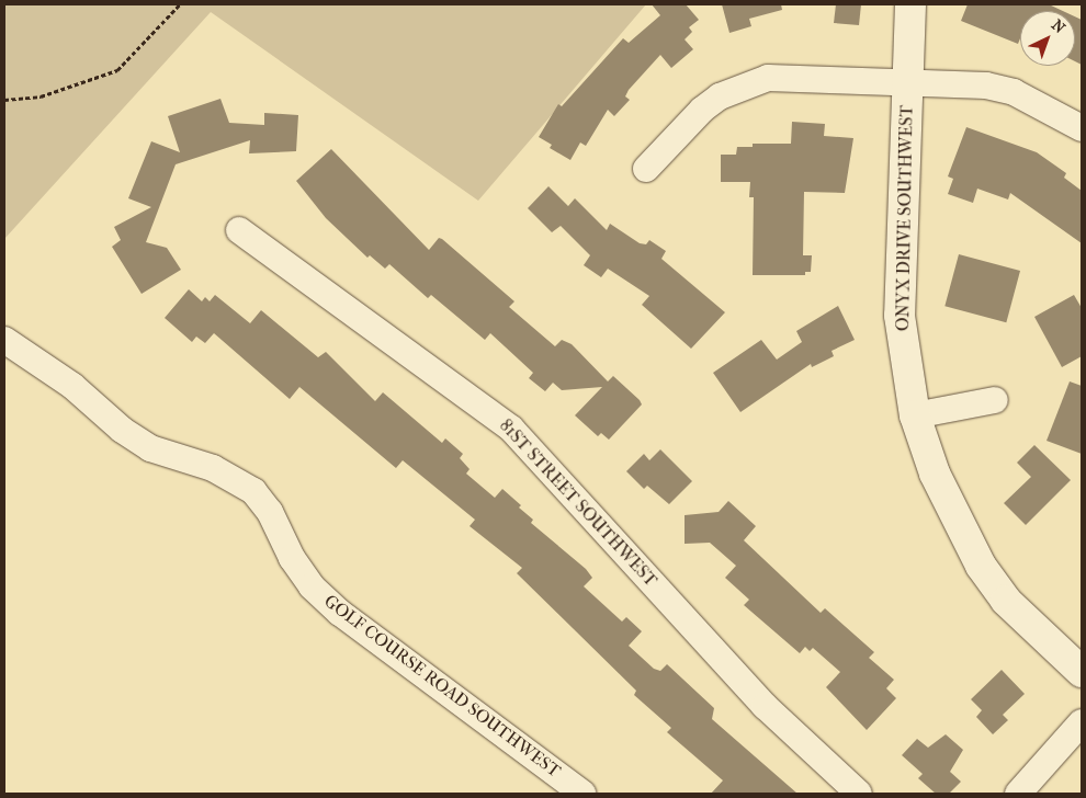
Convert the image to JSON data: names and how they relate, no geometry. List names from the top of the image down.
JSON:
{
  "streets": {
    "street": ["ONYX DRIVE SOUTHWEST", "81ST STREET SOUTHWEST", "GOLF COURSE ROAD SOUTHWEST"]
  },
  "north": "top right"
}
